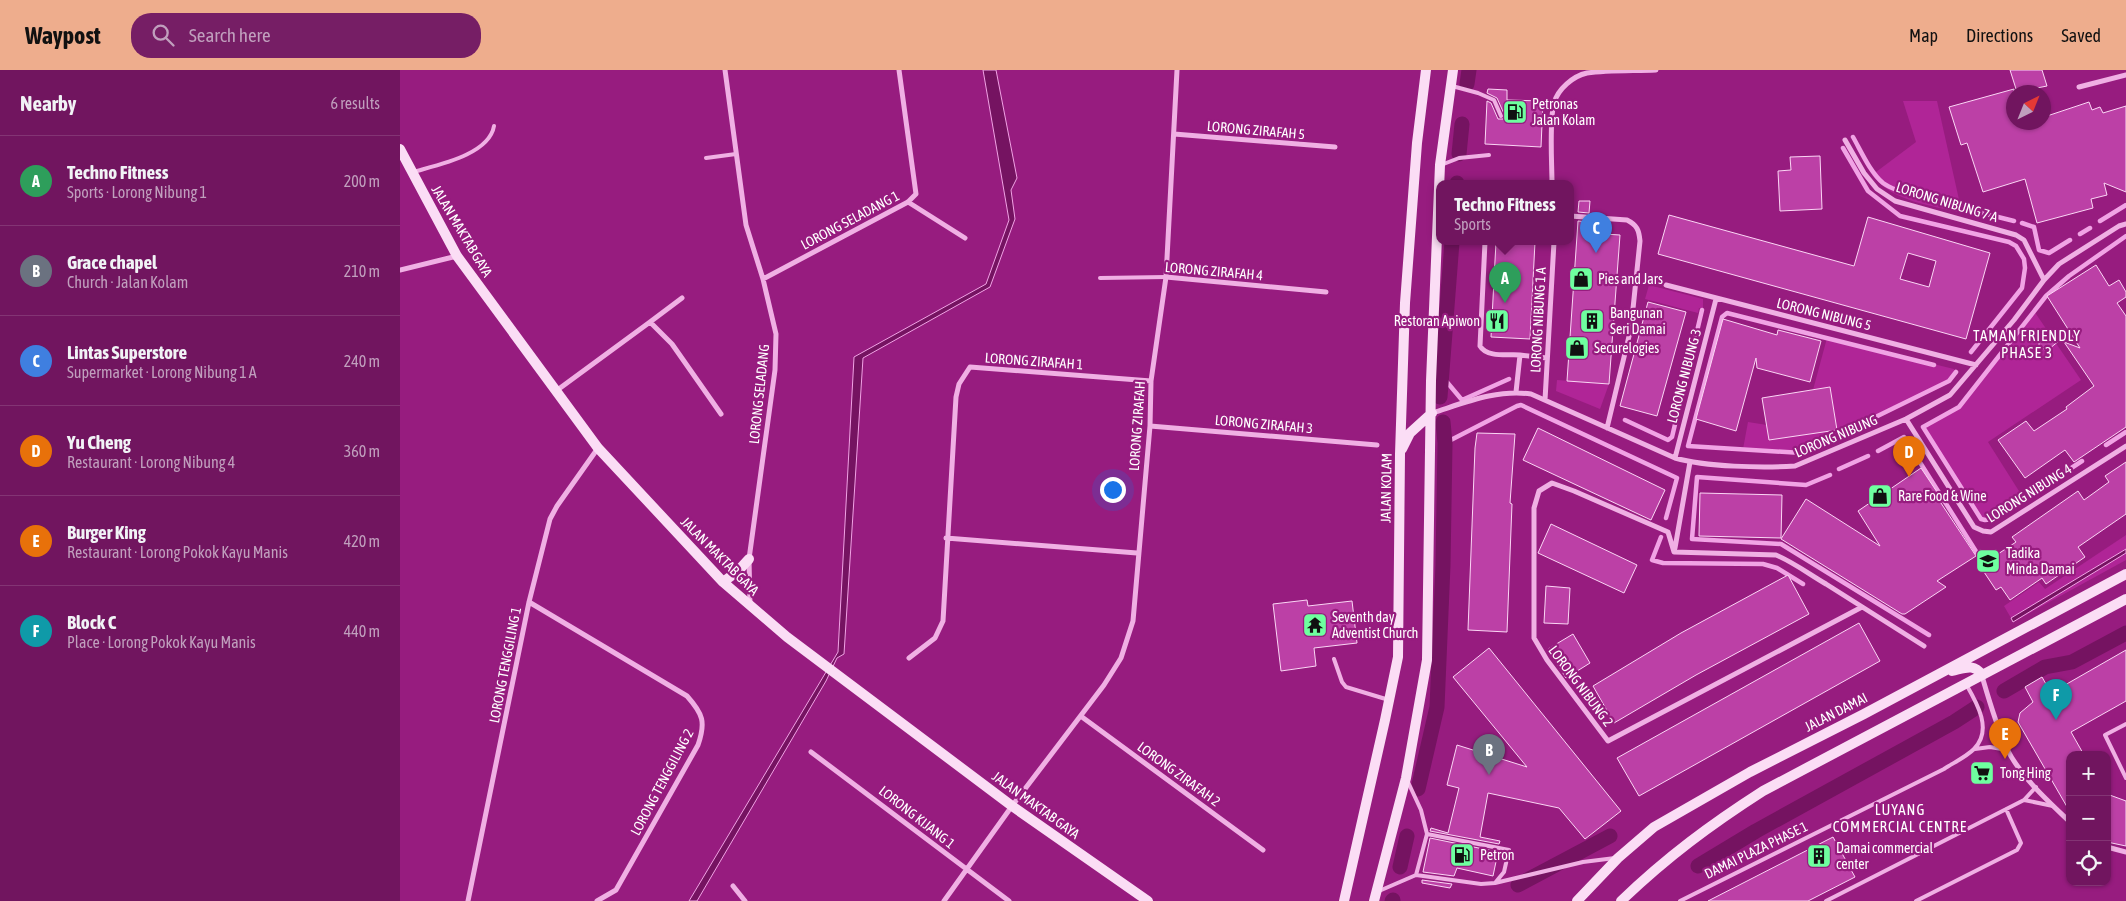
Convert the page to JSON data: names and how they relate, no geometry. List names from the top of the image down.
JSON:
{
  "streets": {
    "main road": ["JALAN MAKTAB GAYA", "JALAN KOLAM", "JALAN DAMAI"],
    "street": [
      "LORONG ZIRAFAH 5",
      "LORONG NIBUNG 7 A",
      "LORONG SELADANG 1",
      "LORONG ZIRAFAH 4",
      "LORONG NIBUNG 5",
      "LORONG NIBUNG 1 A",
      "LORONG ZIRAFAH 1",
      "LORONG NIBUNG 3",
      "LORONG SELADANG",
      "LORONG ZIRAFAH 3",
      "LORONG ZIRAFAH",
      "LORONG NIBUNG",
      "LORONG NIBUNG 4",
      "LORONG TENGGILING 1",
      "LORONG NIBUNG 2",
      "LORONG ZIRAFAH 2",
      "LORONG TENGGILING 2",
      "LORONG KIJANG 1"
    ],
    "lane": ["DAMAI PLAZA PHASE 1"]
  },
  "crossings": [
    ["LORONG ZIRAFAH 5", "LORONG ZIRAFAH"],
    ["LORONG NIBUNG 7 A", "LORONG NIBUNG"],
    ["LORONG SELADANG 1", "LORONG SELADANG"],
    ["JALAN MAKTAB GAYA", "LORONG SELADANG"],
    ["JALAN MAKTAB GAYA", "LORONG ZIRAFAH"],
    ["JALAN MAKTAB GAYA", "LORONG TENGGILING 1"],
    ["LORONG ZIRAFAH 4", "LORONG ZIRAFAH"],
    ["LORONG NIBUNG 5", "LORONG NIBUNG 3"],
    ["LORONG NIBUNG 5", "LORONG NIBUNG"],
    ["LORONG NIBUNG 1 A", "LORONG NIBUNG"],
    ["LORONG ZIRAFAH 1", "LORONG ZIRAFAH"],
    ["LORONG NIBUNG 3", "LORONG NIBUNG"],
    ["LORONG ZIRAFAH 3", "LORONG ZIRAFAH"],
    ["LORONG ZIRAFAH", "LORONG ZIRAFAH 2"],
    ["LORONG ZIRAFAH", "LORONG KIJANG 1"],
    ["LORONG NIBUNG", "LORONG NIBUNG 4"],
    ["LORONG TENGGILING 1", "LORONG TENGGILING 2"]
  ],
  "districts": ["TAMAN FRIENDLY PHASE 3", "LUYANG COMMERCIAL CENTRE"],
  "places": {
    "fuel station": ["Petronas Jalan Kolam", "Petron"],
    "shop": ["Pies and Jars", "Securelogies", "Rare Food & Wine"],
    "restaurant": ["Restoran Apiwon"],
    "building": ["Bangunan Seri Damai", "Damai commercial center"],
    "school or university": ["Tadika Minda Damai"],
    "temple": ["Seventh day Adventist Church"],
    "supermarket": ["Tong Hing"]
  },
  "north": "top right",
  "page": {
    "header": "Waypost",
    "search": "Search here",
    "nav": ["Map", "Directions", "Saved"],
    "heading": ["Nearby", "6 results"],
    "list": [
      {
        "mark": "A",
        "name": "Techno Fitness",
        "note": "Sports · Lorong Nibung 1",
        "value": "200 m"
      },
      {
        "mark": "B",
        "name": "Grace chapel",
        "note": "Church · Jalan Kolam",
        "value": "210 m"
      },
      {
        "mark": "C",
        "name": "Lintas Superstore",
        "note": "Supermarket · Lorong Nibung 1 A",
        "value": "240 m"
      },
      {
        "mark": "D",
        "name": "Yu Cheng",
        "note": "Restaurant · Lorong Nibung 4",
        "value": "360 m"
      },
      {
        "mark": "E",
        "name": "Burger King",
        "note": "Restaurant · Lorong Pokok Kayu Manis",
        "value": "420 m"
      },
      {
        "mark": "F",
        "name": "Block C",
        "note": "Place · Lorong Pokok Kayu Manis",
        "value": "440 m"
      }
    ],
    "popup": ["Techno Fitness", "Sports"],
    "pins": [
      "C",
      "A",
      "D",
      "F",
      "E",
      "B"
    ],
    "map_buttons": ["+", "−"]
  }
}
